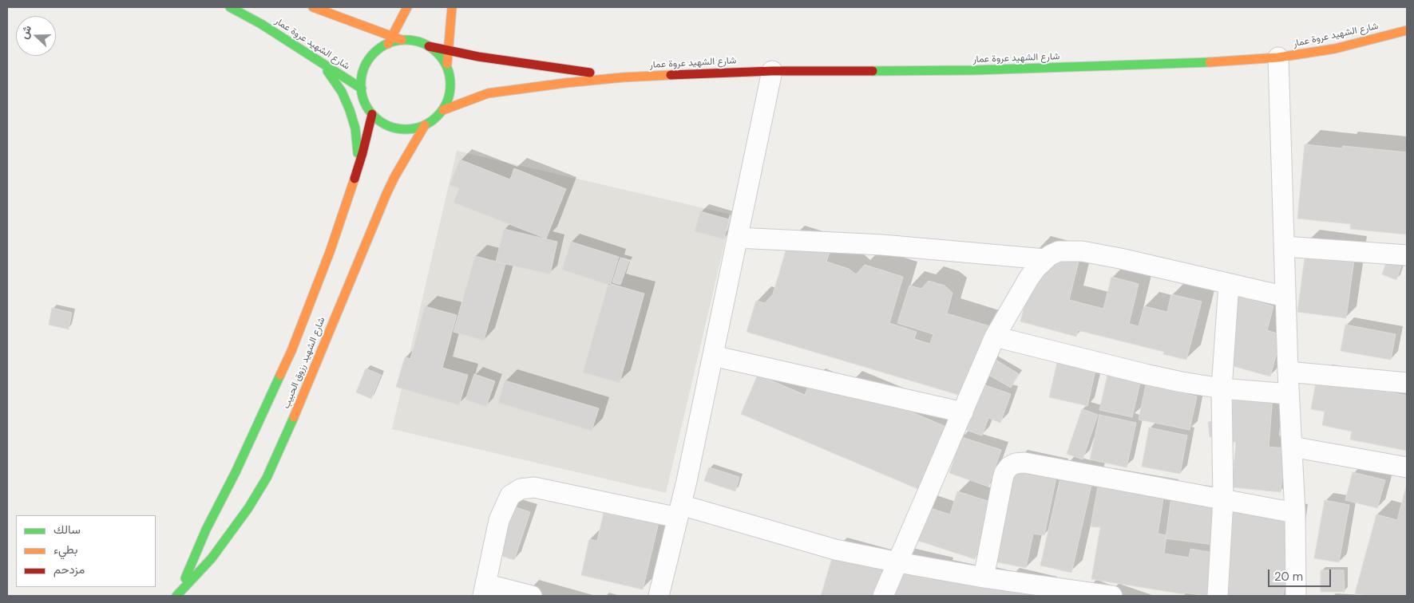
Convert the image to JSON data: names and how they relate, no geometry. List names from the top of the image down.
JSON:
{
  "streets": {
    "street": ["شارع الشهيد عروة عمار", "شارع الشهيد رزوق الحبيب"]
  },
  "crossings": [
    ["شارع الشهيد عروة عمار", "شارع الشهيد رزوق الحبيب"]
  ],
  "legend": ["سالك", "بطيء", "مزدحم"],
  "scale_bar": "20 m",
  "north": "left"
}
